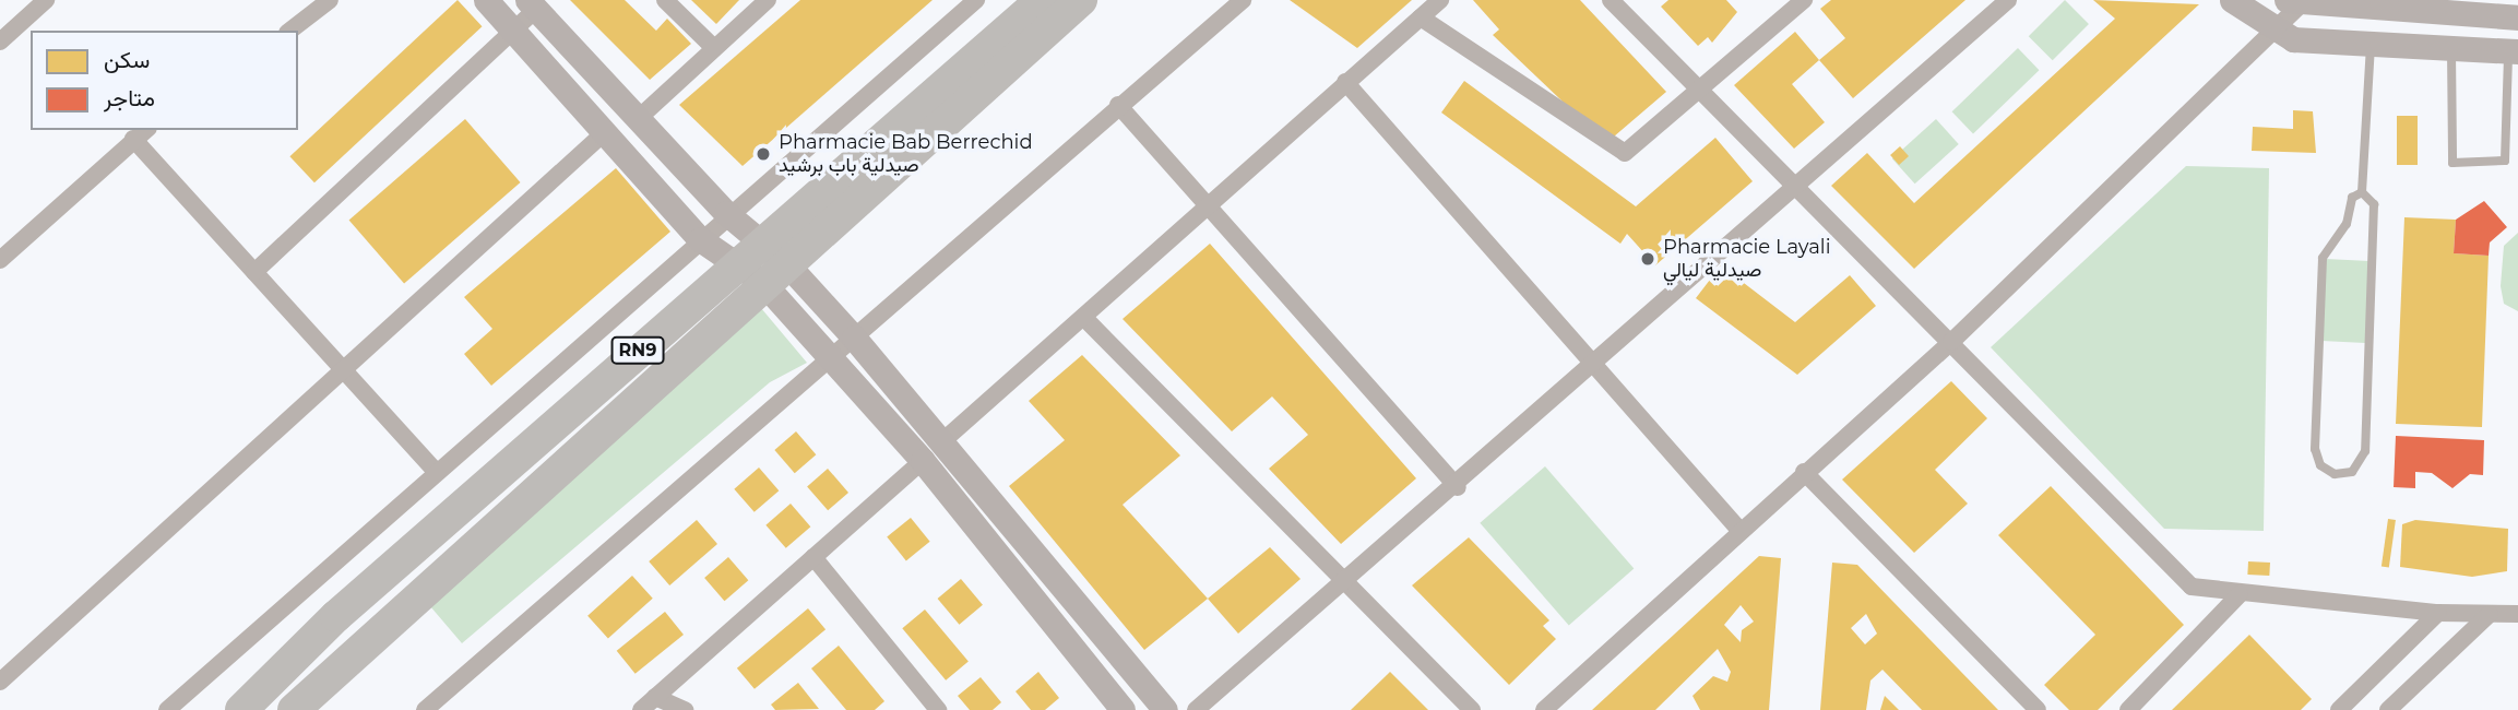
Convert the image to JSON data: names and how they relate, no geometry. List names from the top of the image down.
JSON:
{
  "streets": {
    "highway": ["RN9"]
  },
  "places": ["Pharmacie Bab Berrechid صيدلية باب برشيد", "Pharmacie Layali صيدلية ليالي"],
  "legend": ["سكن", "متاجر"]
}
